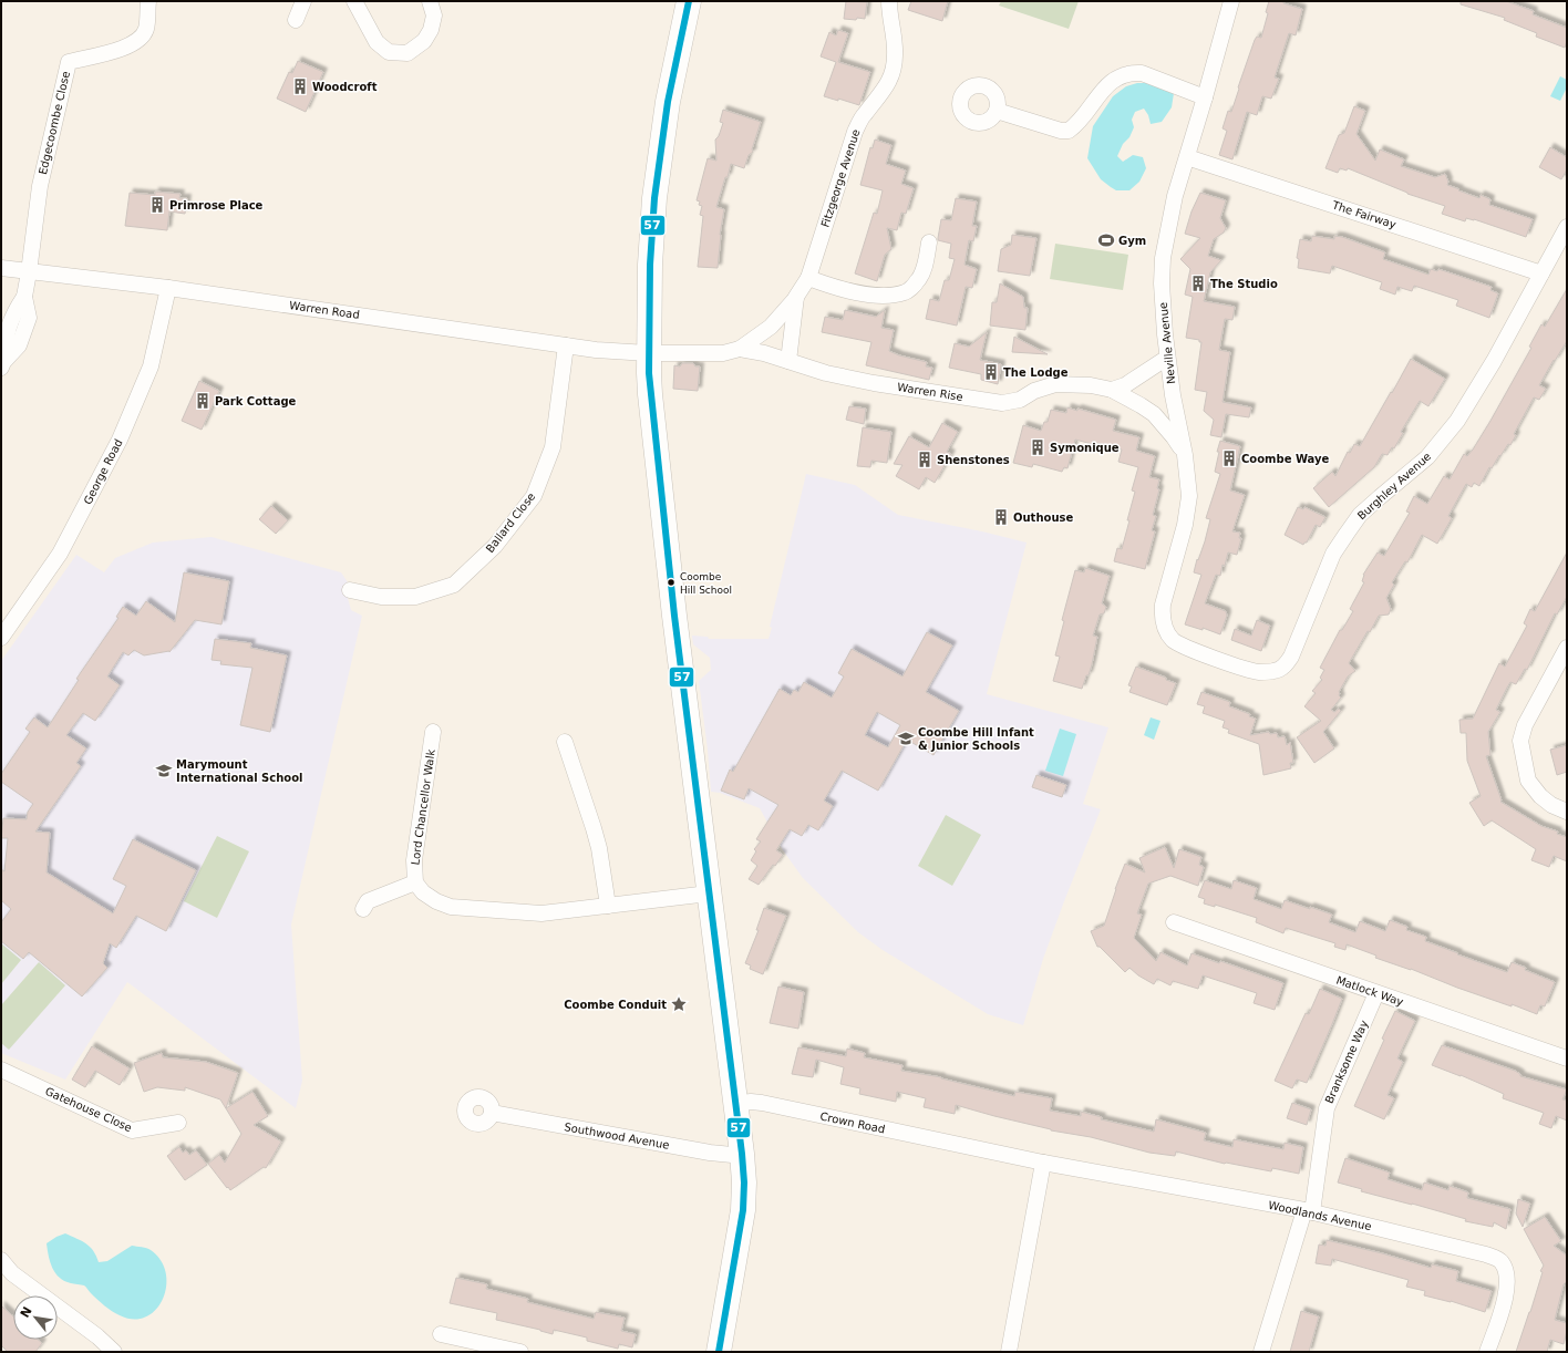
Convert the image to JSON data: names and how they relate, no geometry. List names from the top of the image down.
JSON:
{
  "streets": {
    "street": [
      "Edgecoombe Close",
      "Fitzgeorge Avenue",
      "The Fairway",
      "Warren Road",
      "Neville Avenue",
      "Warren Rise",
      "George Road",
      "Burghley Avenue",
      "Ballard Close",
      "Lord Chancellor Walk",
      "Matlock Way",
      "Branksome Way",
      "Gatehouse Close",
      "Crown Road",
      "Southwood Avenue",
      "Woodlands Avenue"
    ]
  },
  "crossings": [
    ["Edgecoombe Close", "Warren Road"],
    ["Fitzgeorge Avenue", "Warren Rise"],
    ["The Fairway", "Neville Avenue"],
    ["The Fairway", "Burghley Avenue"],
    ["Warren Road", "Warren Rise"],
    ["Warren Road", "George Road"],
    ["Warren Road", "Ballard Close"],
    ["Neville Avenue", "Warren Rise"],
    ["Neville Avenue", "Burghley Avenue"],
    ["Matlock Way", "Branksome Way"],
    ["Branksome Way", "Woodlands Avenue"],
    ["Crown Road", "Woodlands Avenue"]
  ],
  "places": {
    "building": [
      "Woodcroft",
      "Primrose Place",
      "The Studio",
      "The Lodge",
      "Park Cottage",
      "Symonique",
      "Coombe Waye",
      "Shenstones",
      "Outhouse"
    ],
    "sports": ["Gym"],
    "other": ["Coombe Hill School"],
    "school or university": ["Coombe Hill Infant & Junior Schools", "Marymount International School"],
    "place": ["Coombe Conduit"]
  },
  "lines": ["transit line 57"],
  "north": "top left"
}
